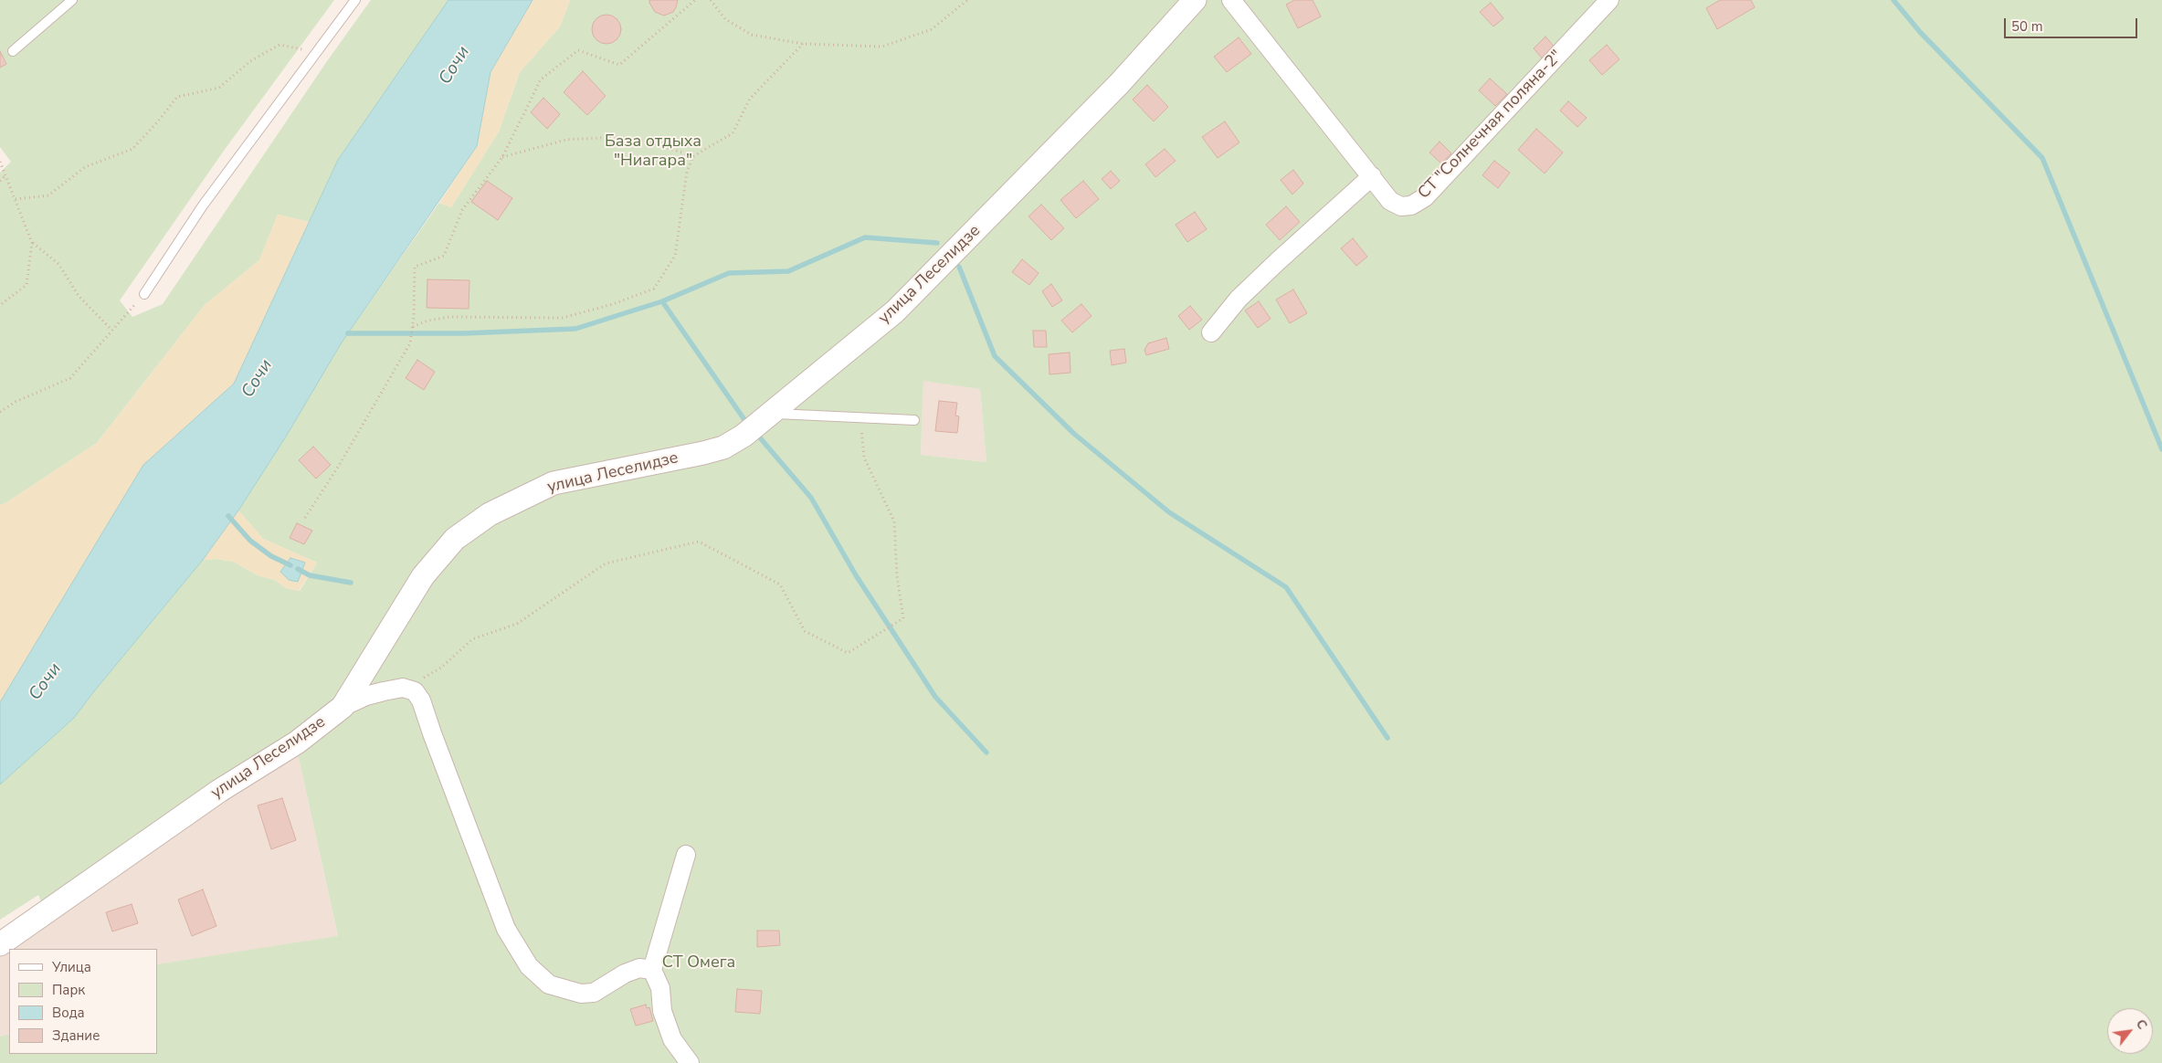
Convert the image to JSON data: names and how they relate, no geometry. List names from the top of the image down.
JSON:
{
  "streets": {
    "street": ["СТ \"Солнечная поляна-2\"", "улица Леселидзе"]
  },
  "water": ["Сочи"],
  "parks": ["База отдыха \"Ниагара\"", "СТ Омега"],
  "legend": [
    "Улица",
    "Парк",
    "Вода",
    "Здание"
  ],
  "scale_bar": "50 m",
  "north": "top right"
}
